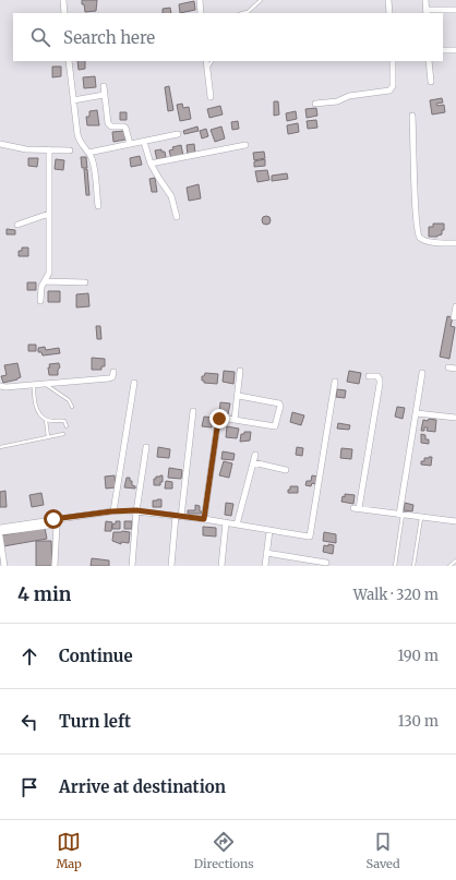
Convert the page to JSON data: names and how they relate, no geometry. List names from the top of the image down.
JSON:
{
  "page": {
    "search": "Search here",
    "heading": ["4 min", "Walk · 320 m"],
    "list": [
      ["Continue", "190 m"],
      ["Turn left", "130 m"],
      "Arrive at destination"
    ],
    "nav": ["Map", "Directions", "Saved"]
  }
}
